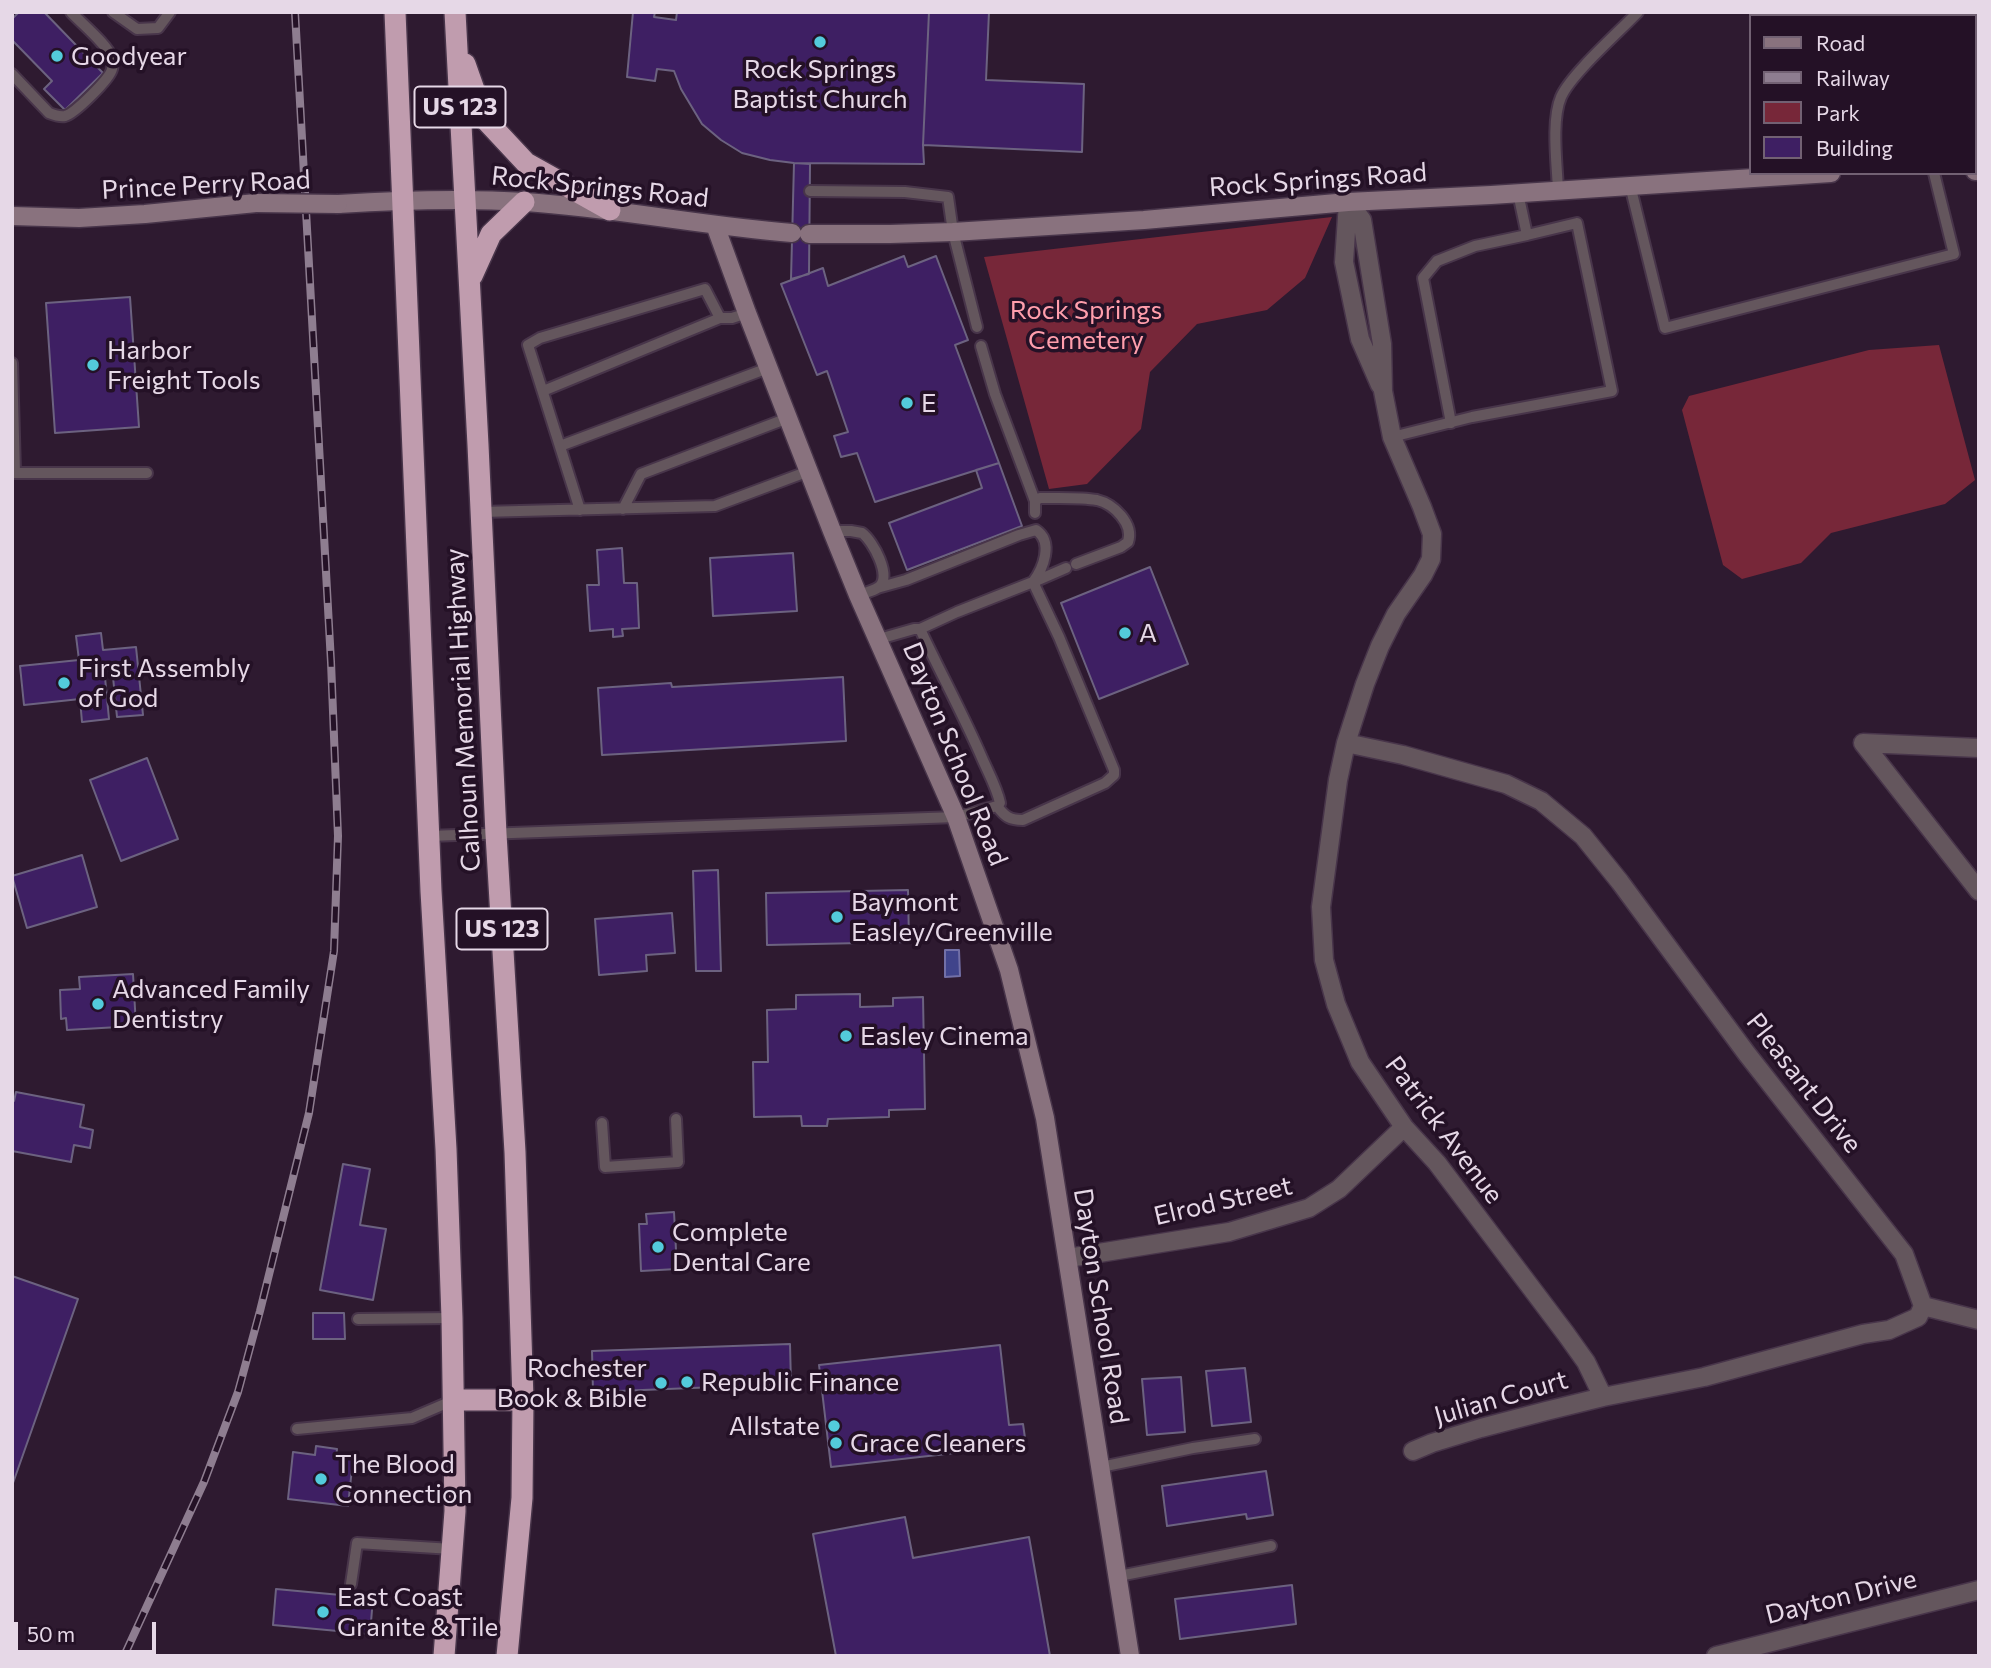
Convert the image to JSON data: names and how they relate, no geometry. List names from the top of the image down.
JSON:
{
  "streets": {
    "highway": ["US 123", "Calhoun Memorial Highway"],
    "street": [
      "Rock Springs Road",
      "Prince Perry Road",
      "Dayton School Road",
      "Pleasant Drive",
      "Patrick Avenue",
      "Elrod Street",
      "Julian Court",
      "Dayton Drive"
    ]
  },
  "crossings": [
    ["Rock Springs Road", "Prince Perry Road"],
    ["Rock Springs Road", "Calhoun Memorial Highway"],
    ["Rock Springs Road", "Dayton School Road"],
    ["Rock Springs Road", "Patrick Avenue"],
    ["Prince Perry Road", "Calhoun Memorial Highway"],
    ["Dayton School Road", "Elrod Street"],
    ["Pleasant Drive", "Patrick Avenue"],
    ["Patrick Avenue", "Elrod Street"],
    ["Patrick Avenue", "Julian Court"]
  ],
  "parks": ["Rock Springs Cemetery"],
  "places": [
    "Rock Springs Baptist Church",
    "Goodyear",
    "Harbor Freight Tools",
    "E",
    "A",
    "First Assembly of God",
    "Baymont Easley/Greenville",
    "Advanced Family Dentistry",
    "Easley Cinema",
    "Complete Dental Care",
    "Republic Finance",
    "Rochester Book & Bible",
    "Allstate",
    "Grace Cleaners",
    "The Blood Connection",
    "East Coast Granite & Tile"
  ],
  "legend": [
    "Road",
    "Railway",
    "Park",
    "Building"
  ],
  "scale_bar": "50 m"
}
